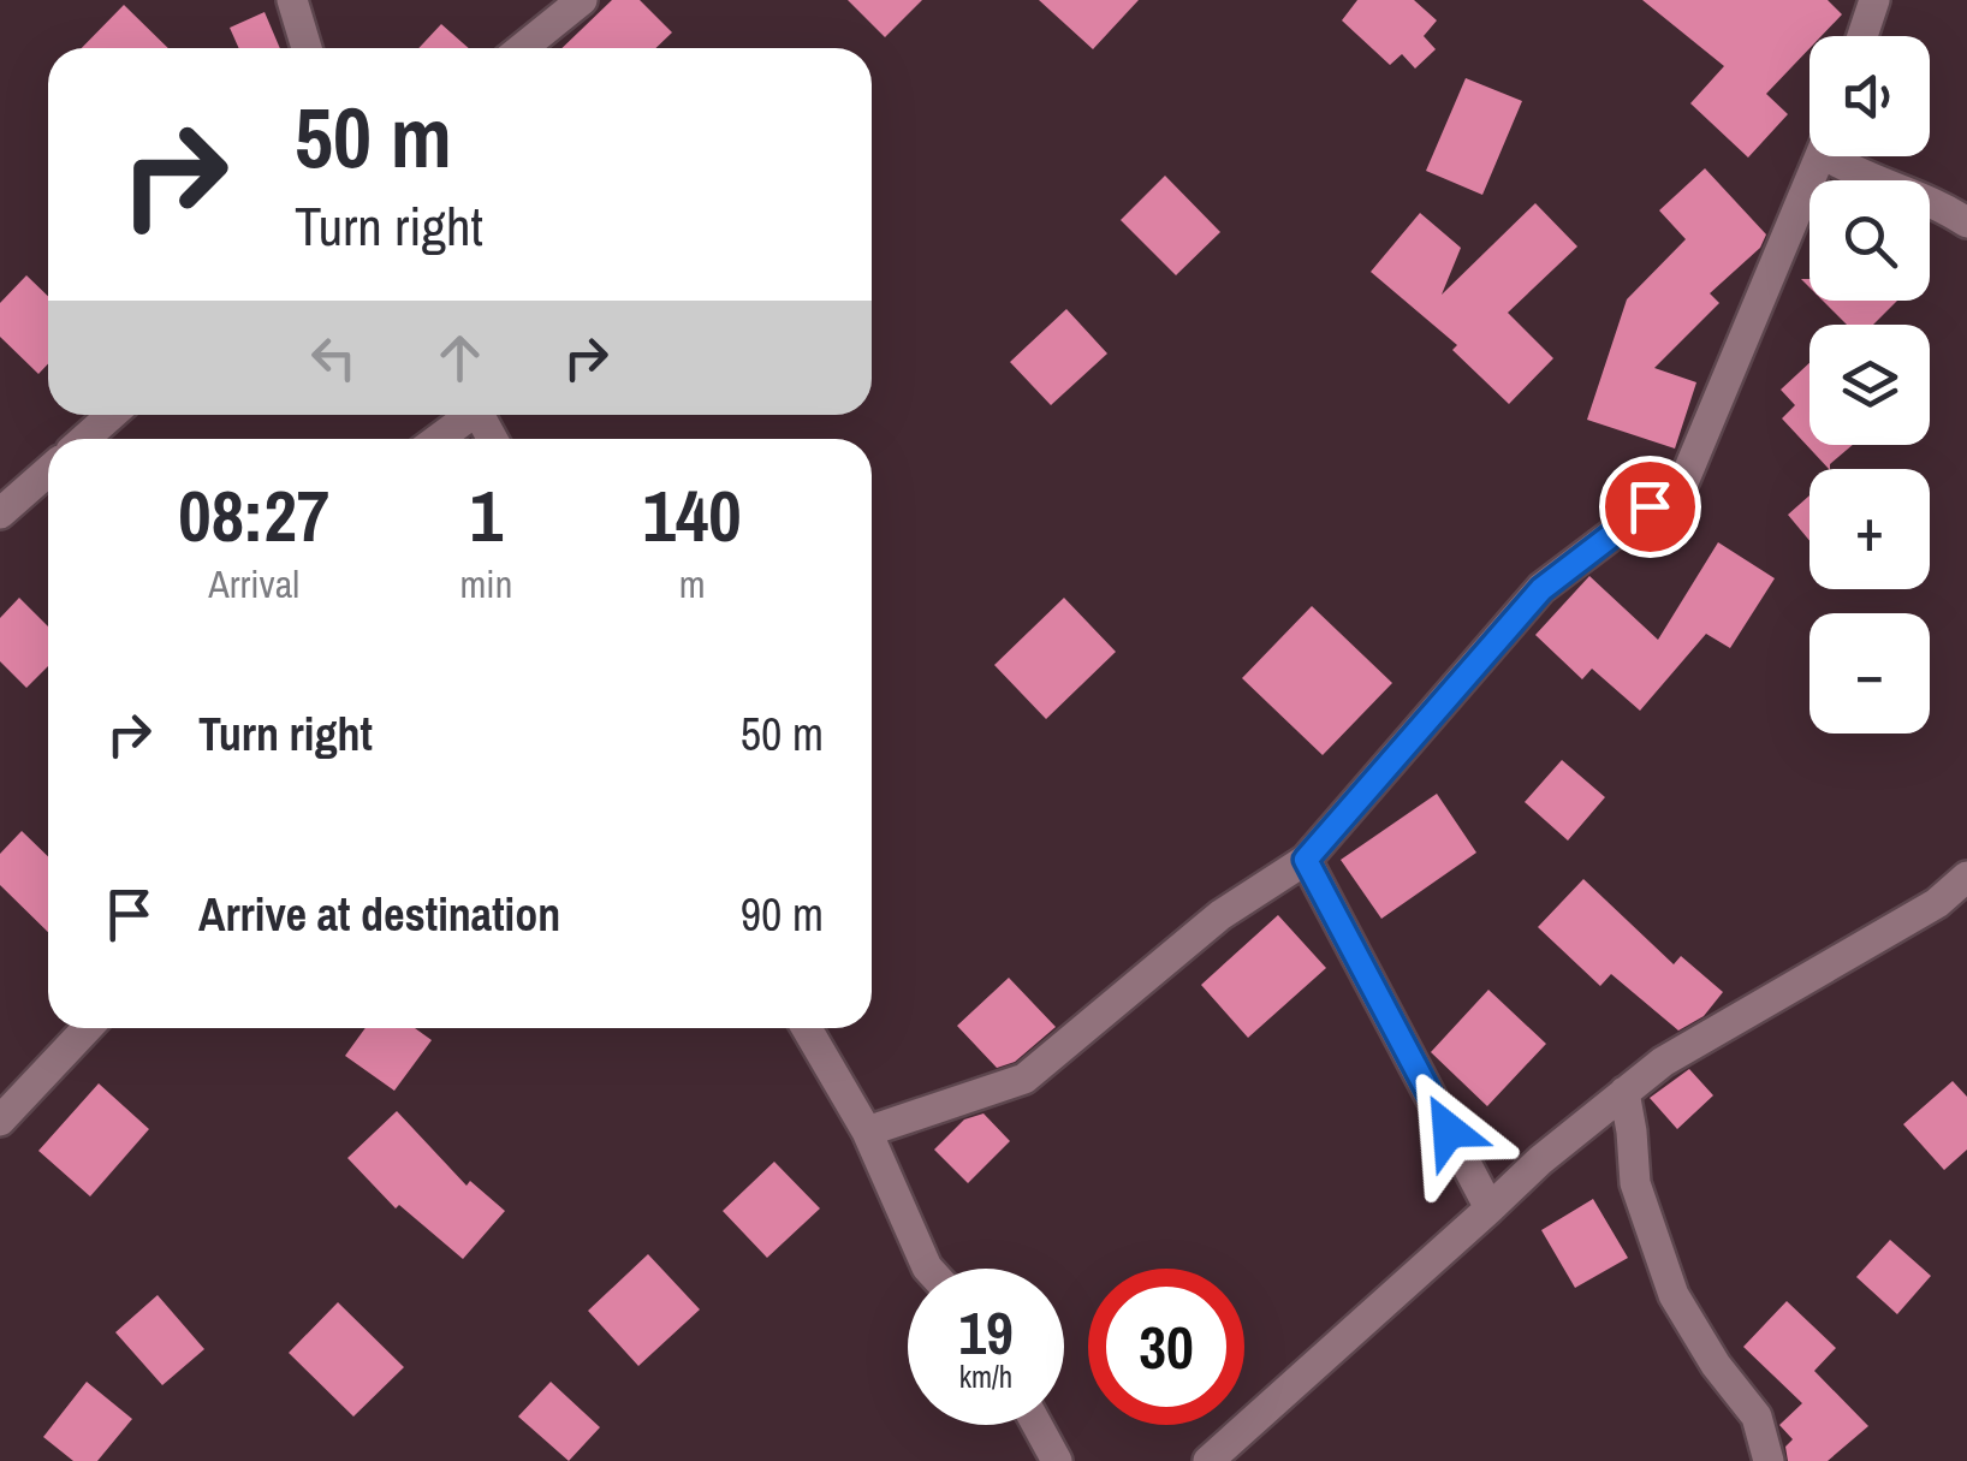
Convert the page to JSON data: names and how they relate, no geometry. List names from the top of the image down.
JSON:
{
  "page": {
    "map_buttons": ["+", "−"],
    "turn": ["50 m", "Turn right"],
    "eta": [
      "08:27",
      "Arrival",
      "1",
      "min",
      "140",
      "m"
    ],
    "list": [
      {
        "name": "Turn right",
        "value": "50 m"
      },
      {
        "name": "Arrive at destination",
        "value": "90 m"
      }
    ],
    "speed": "19 km/h",
    "limit": "30"
  }
}
